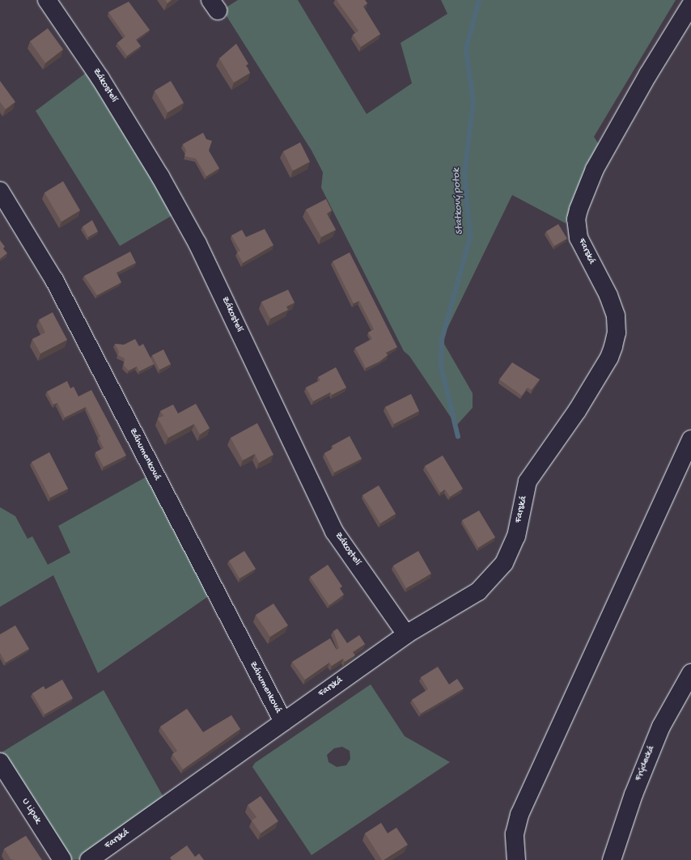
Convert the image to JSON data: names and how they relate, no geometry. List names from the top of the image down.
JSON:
{
  "streets": {
    "street": [
      "Zákostelí",
      "Farská",
      "Záhumenková",
      "Frýdecká",
      "U Lipek"
    ]
  },
  "crossings": [
    ["Zákostelí", "Farská"],
    ["Farská", "Záhumenková"]
  ],
  "water": ["Statkový potok"]
}
